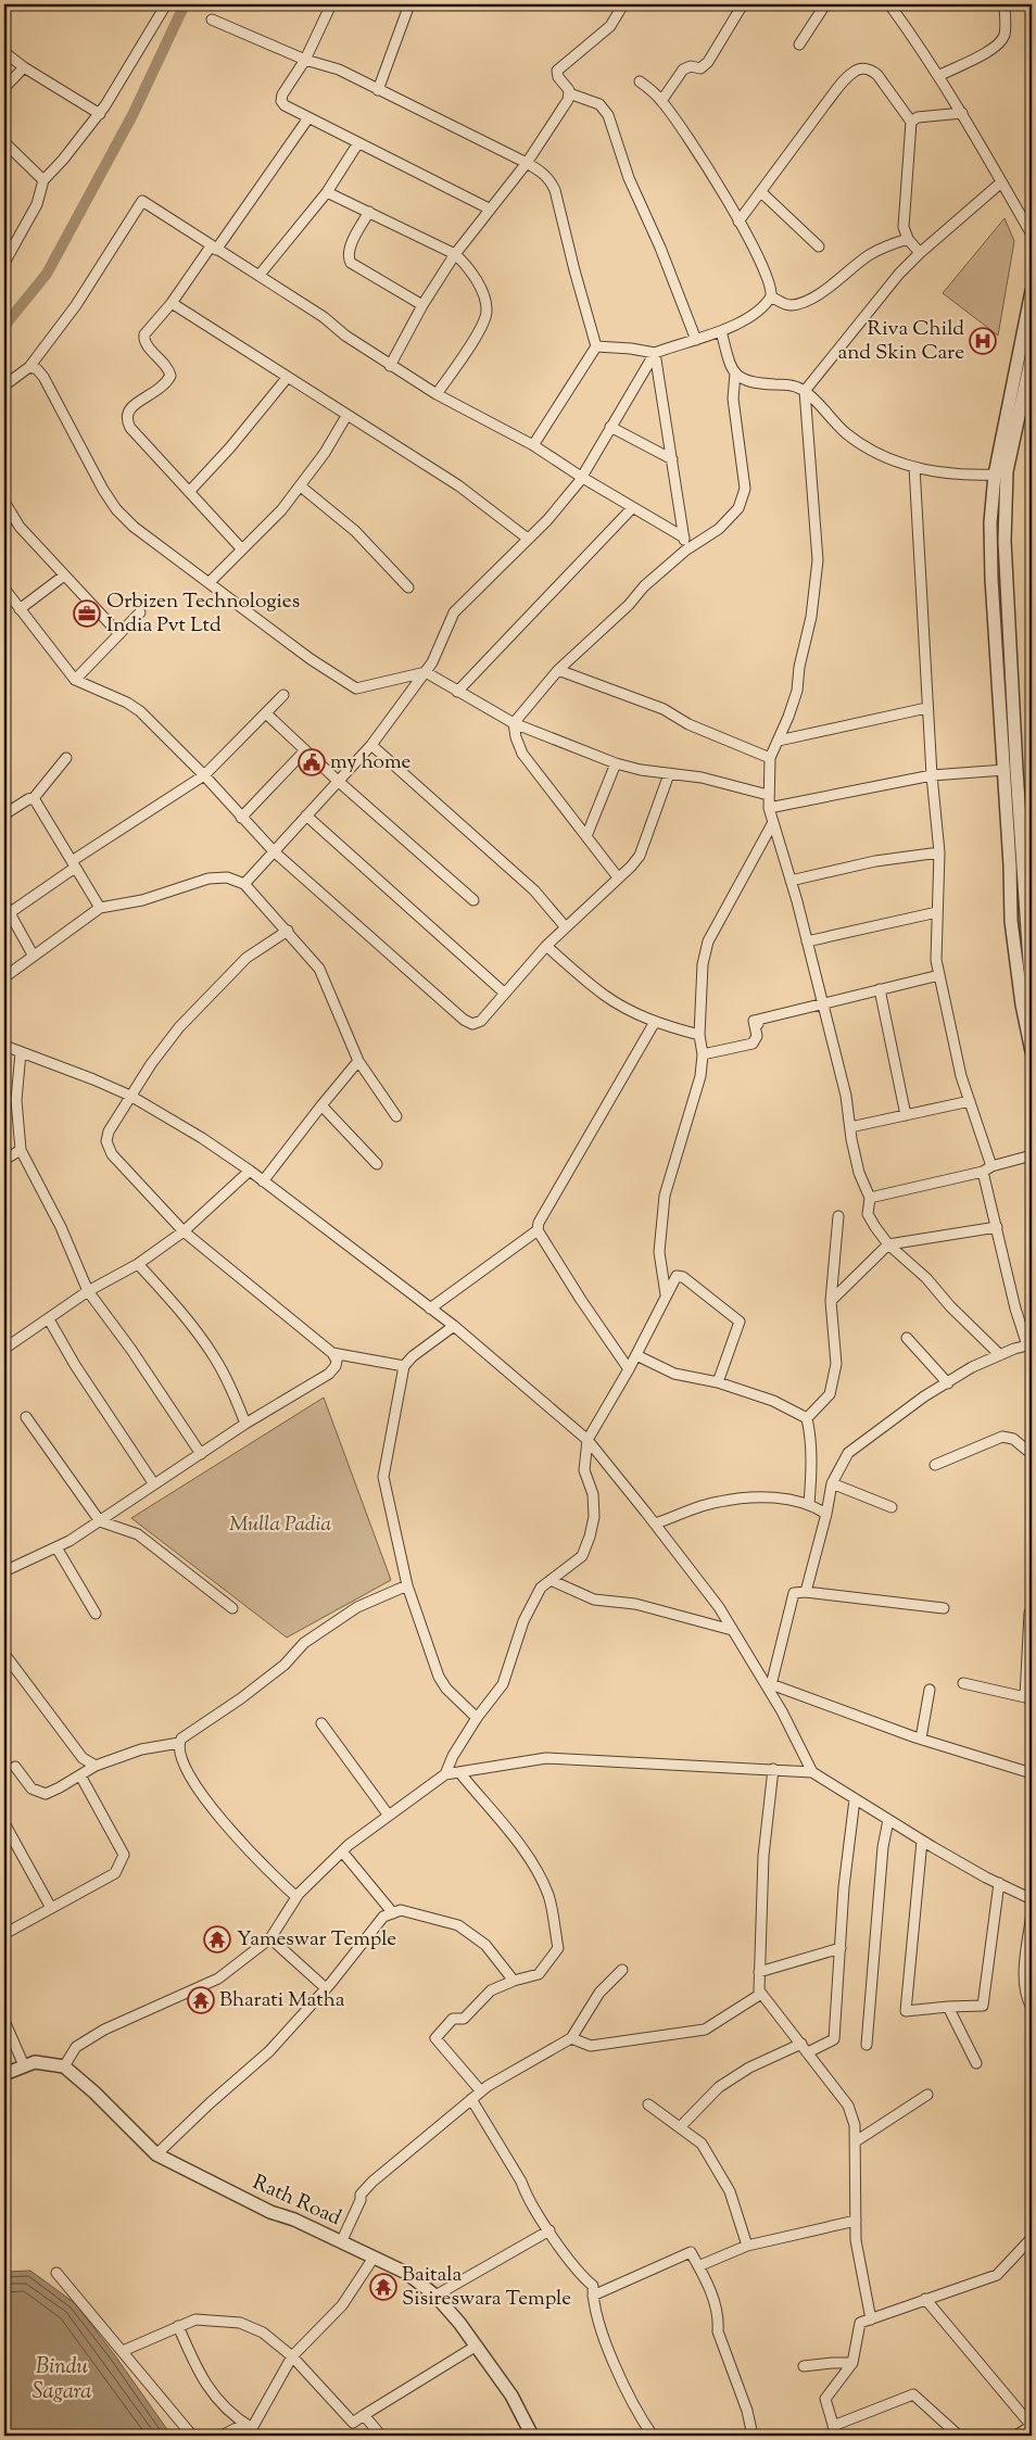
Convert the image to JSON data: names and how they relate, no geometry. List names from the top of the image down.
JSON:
{
  "streets": {
    "street": ["Rath Road"]
  },
  "water": ["Bindu Sagara"],
  "parks": ["Mulla Padia"],
  "places": {
    "hospital": ["Riva Child and Skin Care"],
    "office": ["Orbizen Technologies India Pvt Ltd"],
    "public building": ["my home"],
    "temple": ["Yameswar Temple", "Bharati Matha", "Baitala Sisireswara Temple"]
  }
}
